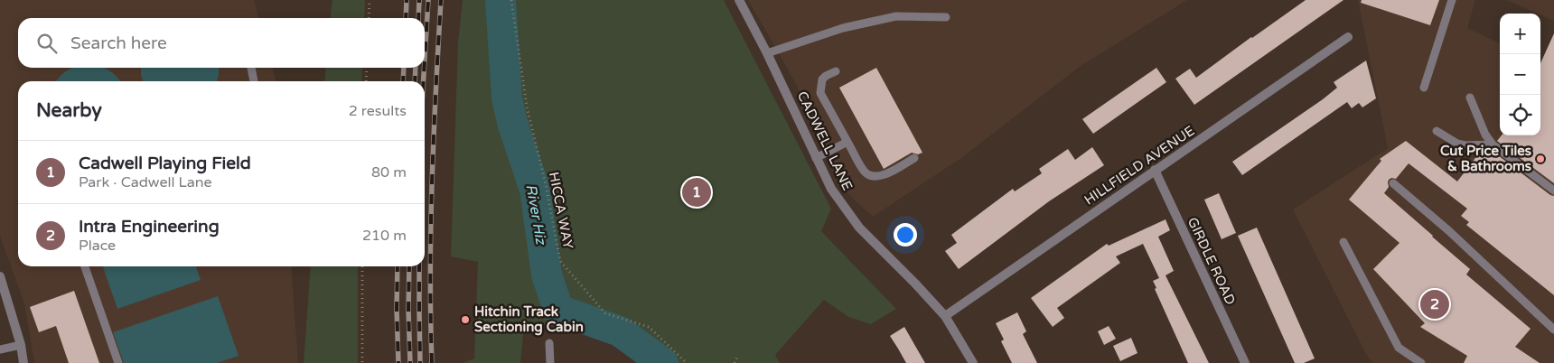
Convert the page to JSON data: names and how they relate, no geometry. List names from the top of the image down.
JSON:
{
  "streets": {
    "street": ["CADWELL LANE", "HILLFIELD AVENUE", "GIRDLE ROAD"],
    "path": ["HICCA WAY"]
  },
  "crossings": [
    ["CADWELL LANE", "HILLFIELD AVENUE"],
    ["HILLFIELD AVENUE", "GIRDLE ROAD"]
  ],
  "water": ["River Hiz"],
  "places": ["Cut Price Tiles & Bathrooms", "Hitchin Track Sectioning Cabin"],
  "page": {
    "map_buttons": ["+", "−"],
    "search": "Search here",
    "heading": ["Nearby", "2 results"],
    "list": [
      {
        "mark": "1",
        "name": "Cadwell Playing Field",
        "note": "Park · Cadwell Lane",
        "value": "80 m"
      },
      {
        "mark": "2",
        "name": "Intra Engineering",
        "note": "Place",
        "value": "210 m"
      }
    ],
    "pins": ["1", "2"]
  }
}
